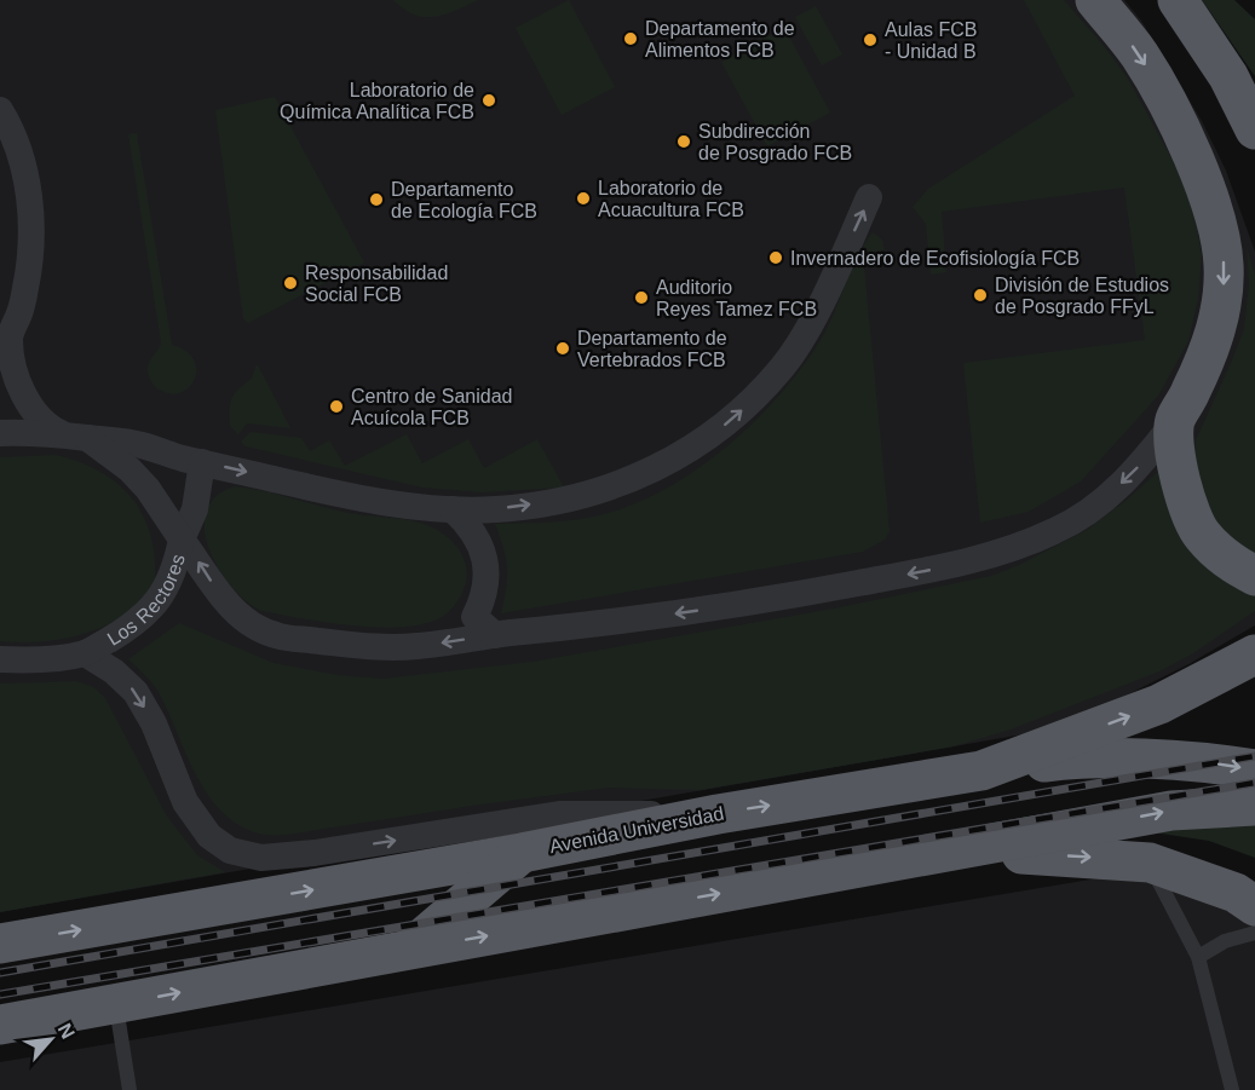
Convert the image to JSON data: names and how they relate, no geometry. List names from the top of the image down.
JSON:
{
  "streets": {
    "highway": ["Avenida Universidad"],
    "street": ["Los Rectores"]
  },
  "places": [
    "Departamento de Alimentos FCB",
    "Aulas FCB - Unidad B",
    "Laboratorio de Química Analítica FCB",
    "Subdirección de Posgrado FCB",
    "Laboratorio de Acuacultura FCB",
    "Departamento de Ecología FCB",
    "Invernadero de Ecofisiología FCB",
    "Responsabilidad Social FCB",
    "División de Estudios de Posgrado FFyL",
    "Auditorio Reyes Tamez FCB",
    "Departamento de Vertebrados FCB",
    "Centro de Sanidad Acuícola FCB"
  ],
  "north": "top right"
}
